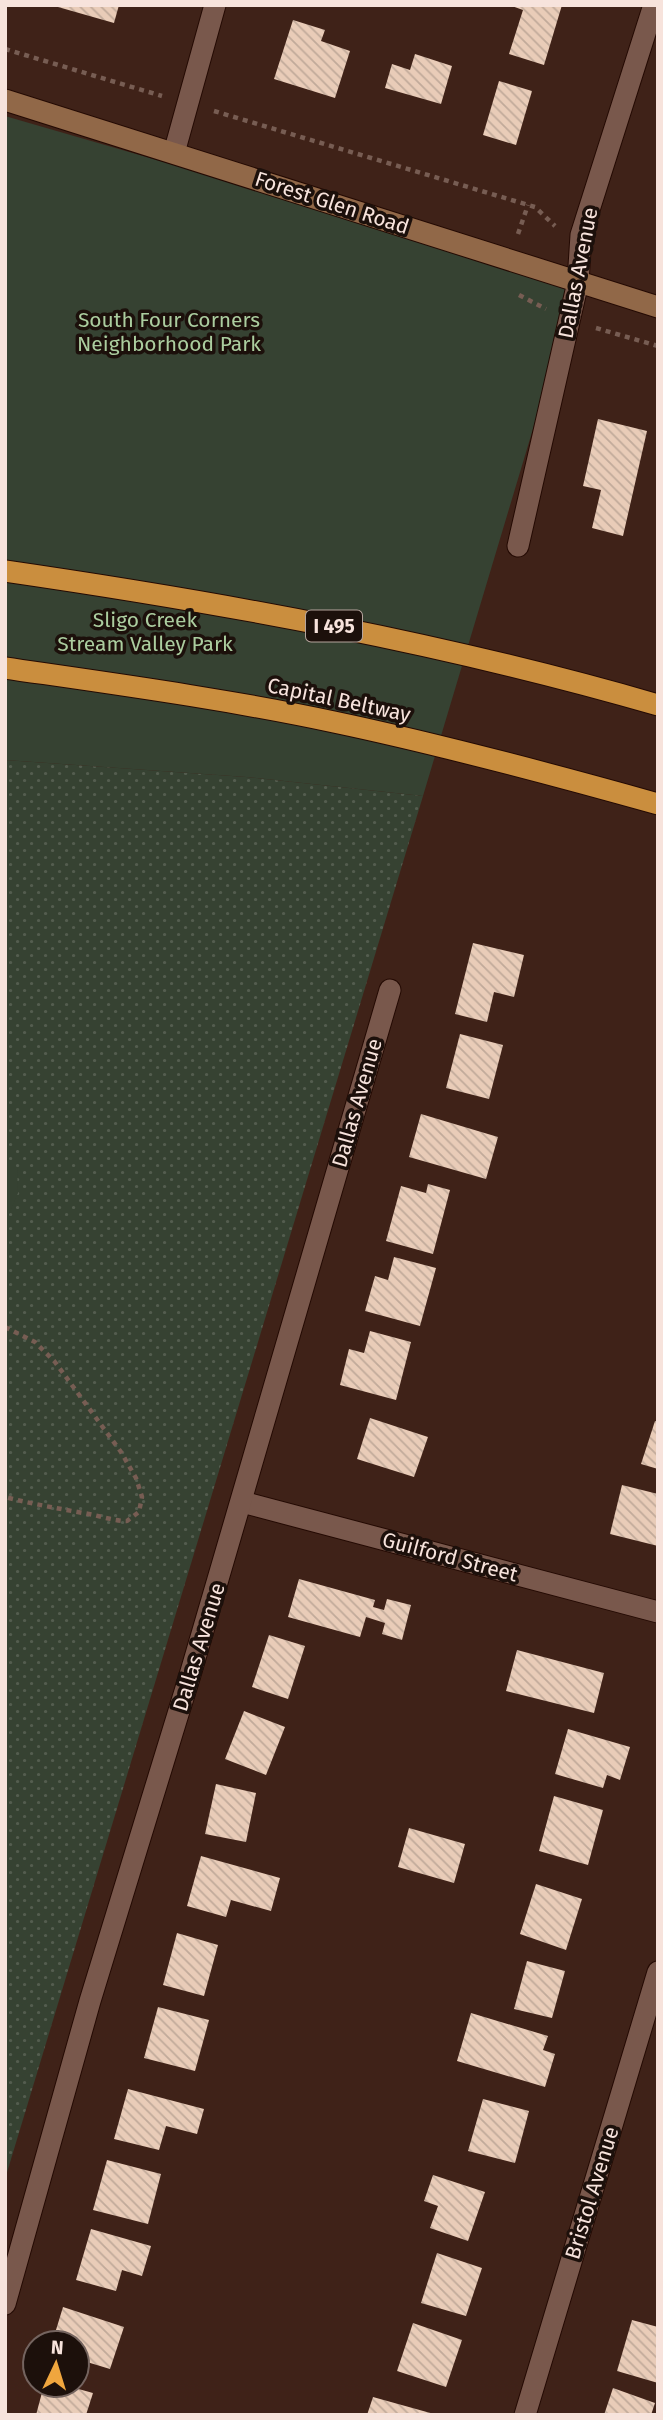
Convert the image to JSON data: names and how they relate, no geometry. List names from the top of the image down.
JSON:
{
  "streets": {
    "highway": ["I 495", "Capital Beltway"],
    "street": [
      "Forest Glen Road",
      "Dallas Avenue",
      "Guilford Street",
      "Bristol Avenue"
    ]
  },
  "crossings": [
    ["Forest Glen Road", "Dallas Avenue"],
    ["Dallas Avenue", "Guilford Street"]
  ],
  "parks": ["South Four Corners Neighborhood Park", "Sligo Creek Stream Valley Park"],
  "north": "top"
}
